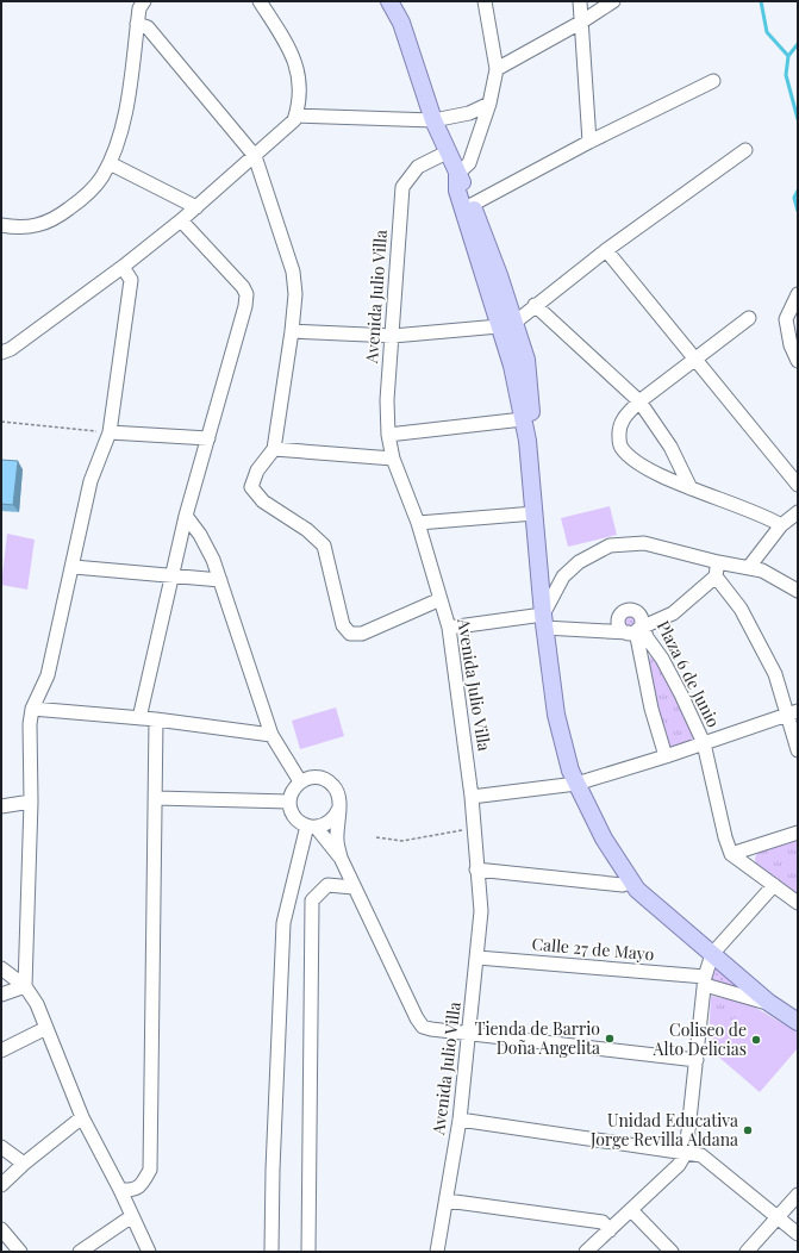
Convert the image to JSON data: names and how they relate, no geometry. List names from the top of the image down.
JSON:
{
  "streets": {
    "street": ["Avenida Julio Villa", "Plaza 6 de Junio", "Calle 27 de Mayo"]
  },
  "crossings": [
    ["Avenida Julio Villa", "Calle 27 de Mayo"]
  ],
  "places": ["Tienda de Barrio Doña Angelita", "Coliseo de Alto Delicias", "Unidad Educativa Jorge Revilla Aldana"]
}
